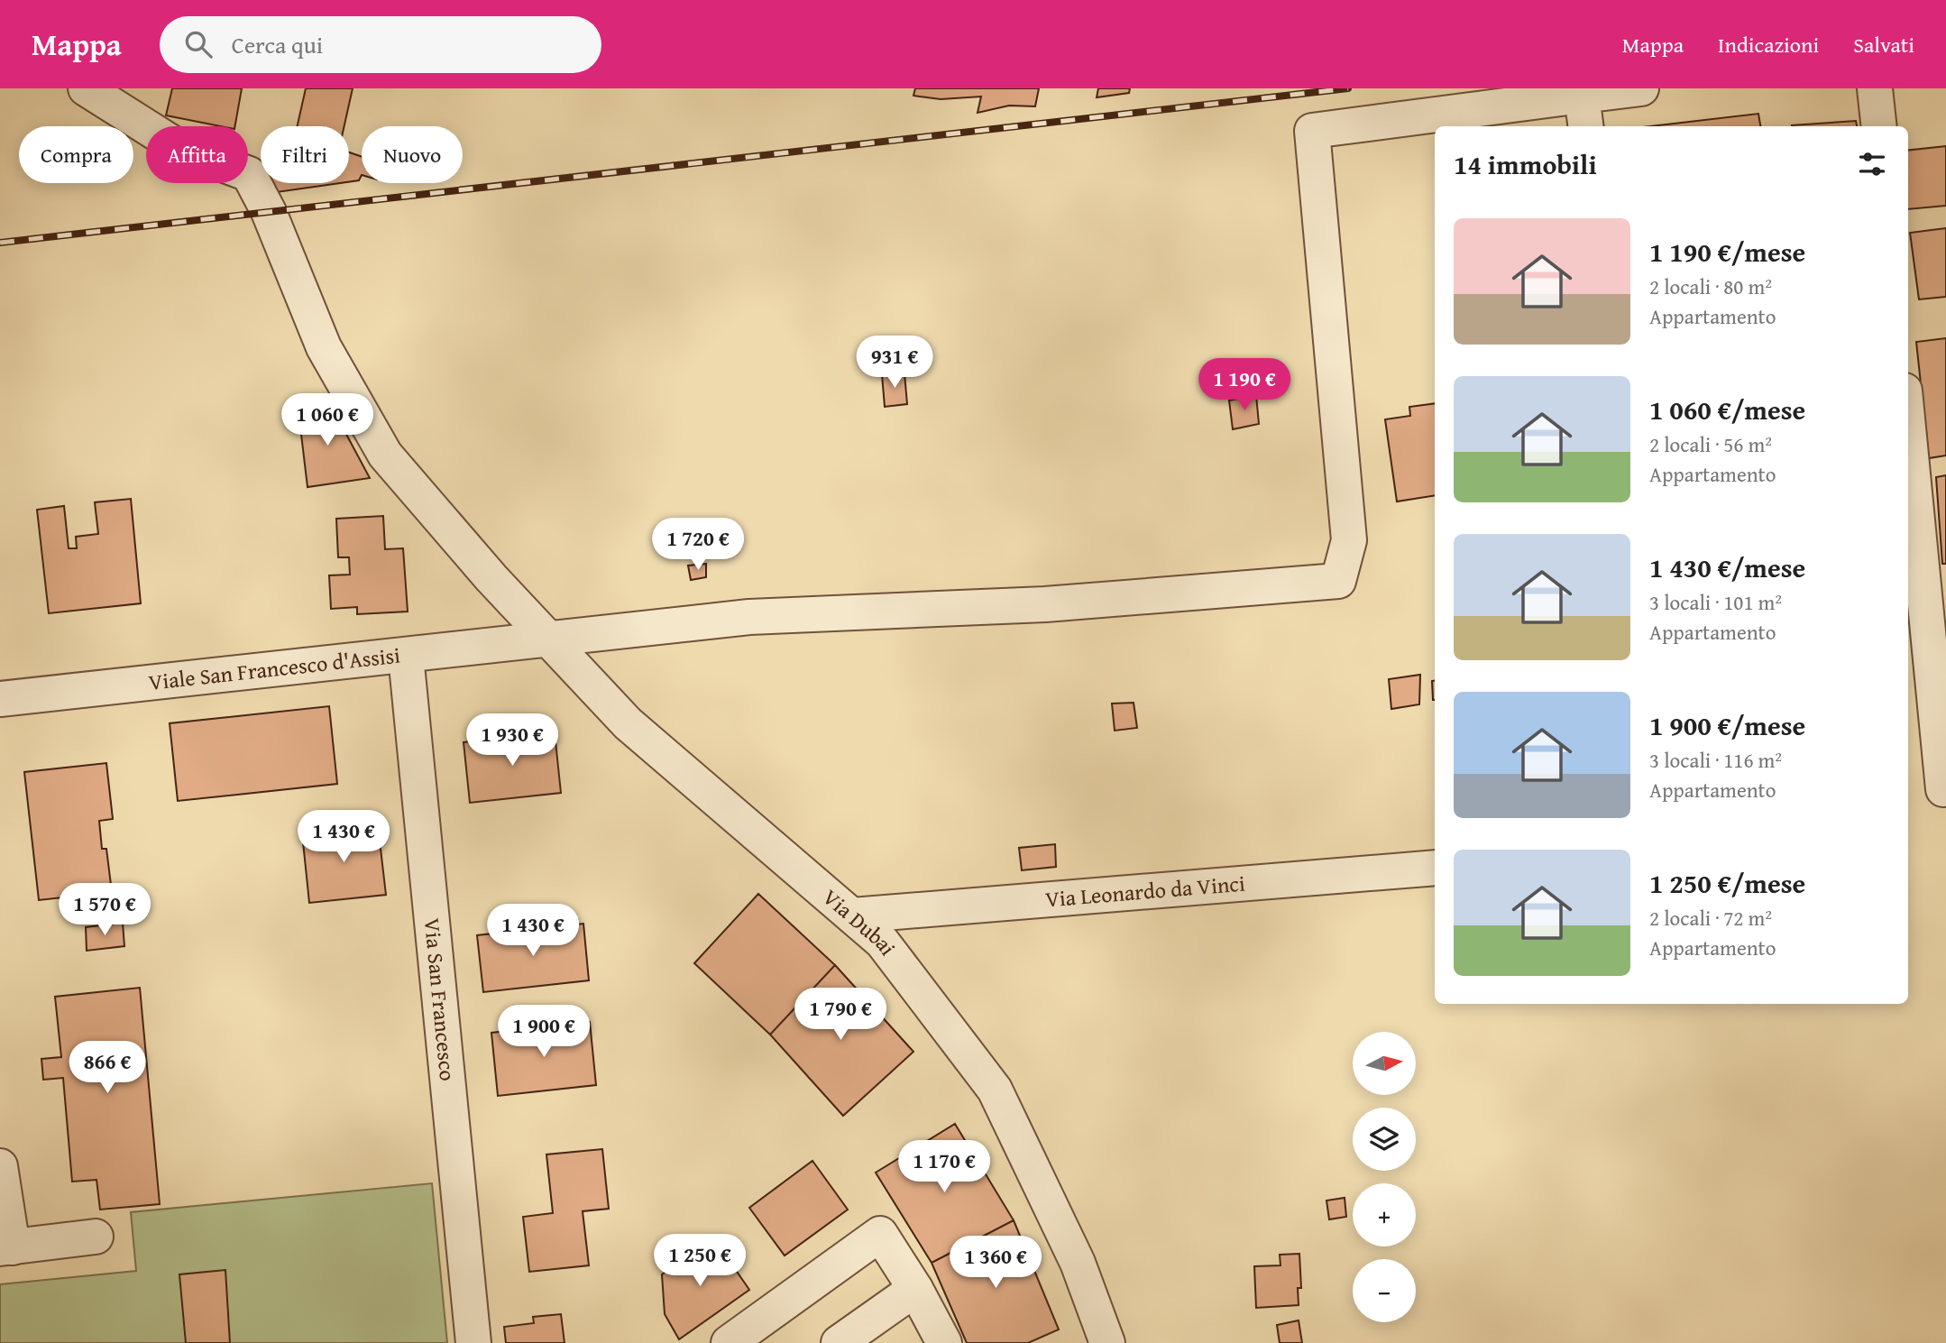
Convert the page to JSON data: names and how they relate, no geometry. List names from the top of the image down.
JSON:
{
  "streets": {
    "street": [
      "Viale San Francesco d'Assisi",
      "Via Leonardo da Vinci",
      "Via Dubai",
      "Via San Francesco"
    ]
  },
  "crossings": [
    ["Viale San Francesco d'Assisi", "Via Dubai"],
    ["Viale San Francesco d'Assisi", "Via San Francesco"],
    ["Via Leonardo da Vinci", "Via Dubai"]
  ],
  "north": "right",
  "page": {
    "header": "Mappa",
    "search": "Cerca qui",
    "nav": ["Mappa", "Indicazioni", "Salvati"],
    "chip": [
      "Compra",
      "Affitta",
      "Filtri",
      "Nuovo"
    ],
    "heading": "14 immobili",
    "list": [
      {
        "name": "1 190 €/mese",
        "note": "2 locali · 80 m² · Appartamento"
      },
      {
        "name": "1 060 €/mese",
        "note": "2 locali · 56 m² · Appartamento"
      },
      {
        "name": "1 430 €/mese",
        "note": "3 locali · 101 m² · Appartamento"
      },
      {
        "name": "1 900 €/mese",
        "note": "3 locali · 116 m² · Appartamento"
      },
      {
        "name": "1 250 €/mese",
        "note": "2 locali · 72 m² · Appartamento"
      }
    ],
    "price": [
      "931 €",
      "1 190 €",
      "1 060 €",
      "1 720 €",
      "1 930 €",
      "1 430 €",
      "1 570 €",
      "1 430 €",
      "1 790 €",
      "1 900 €",
      "866 €",
      "1 170 €",
      "1 250 €",
      "1 360 €"
    ],
    "map_buttons": ["+", "−"]
  }
}
